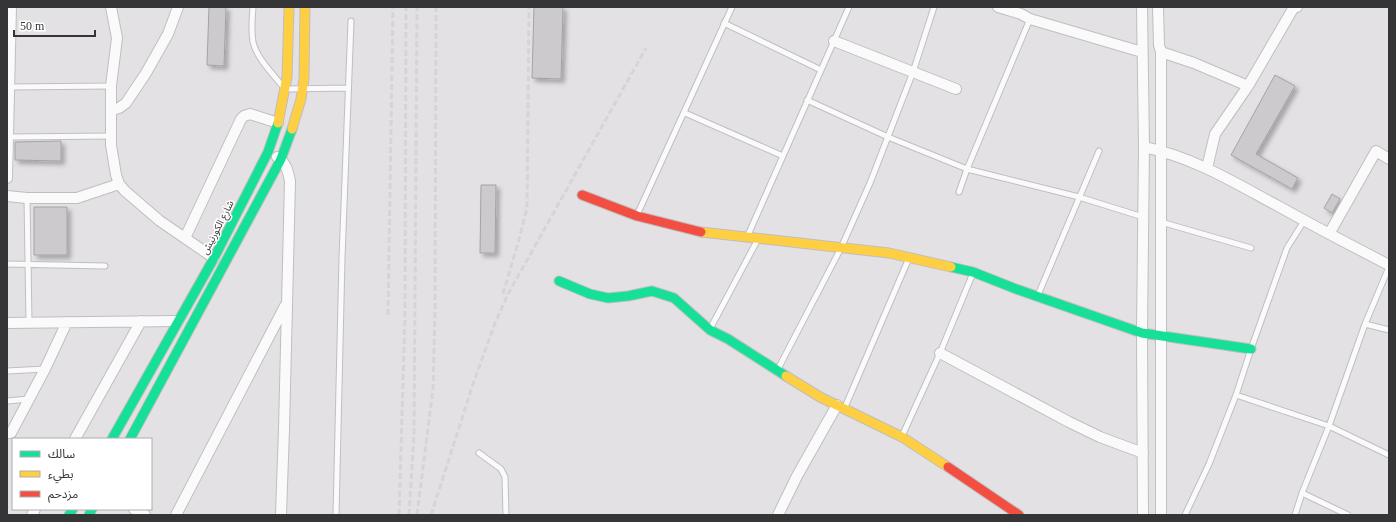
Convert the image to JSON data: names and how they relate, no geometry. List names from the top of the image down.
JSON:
{
  "streets": {
    "street": ["شارع الكورنيش"]
  },
  "legend": ["سالك", "بطيء", "مزدحم"],
  "scale_bar": "50 m"
}
